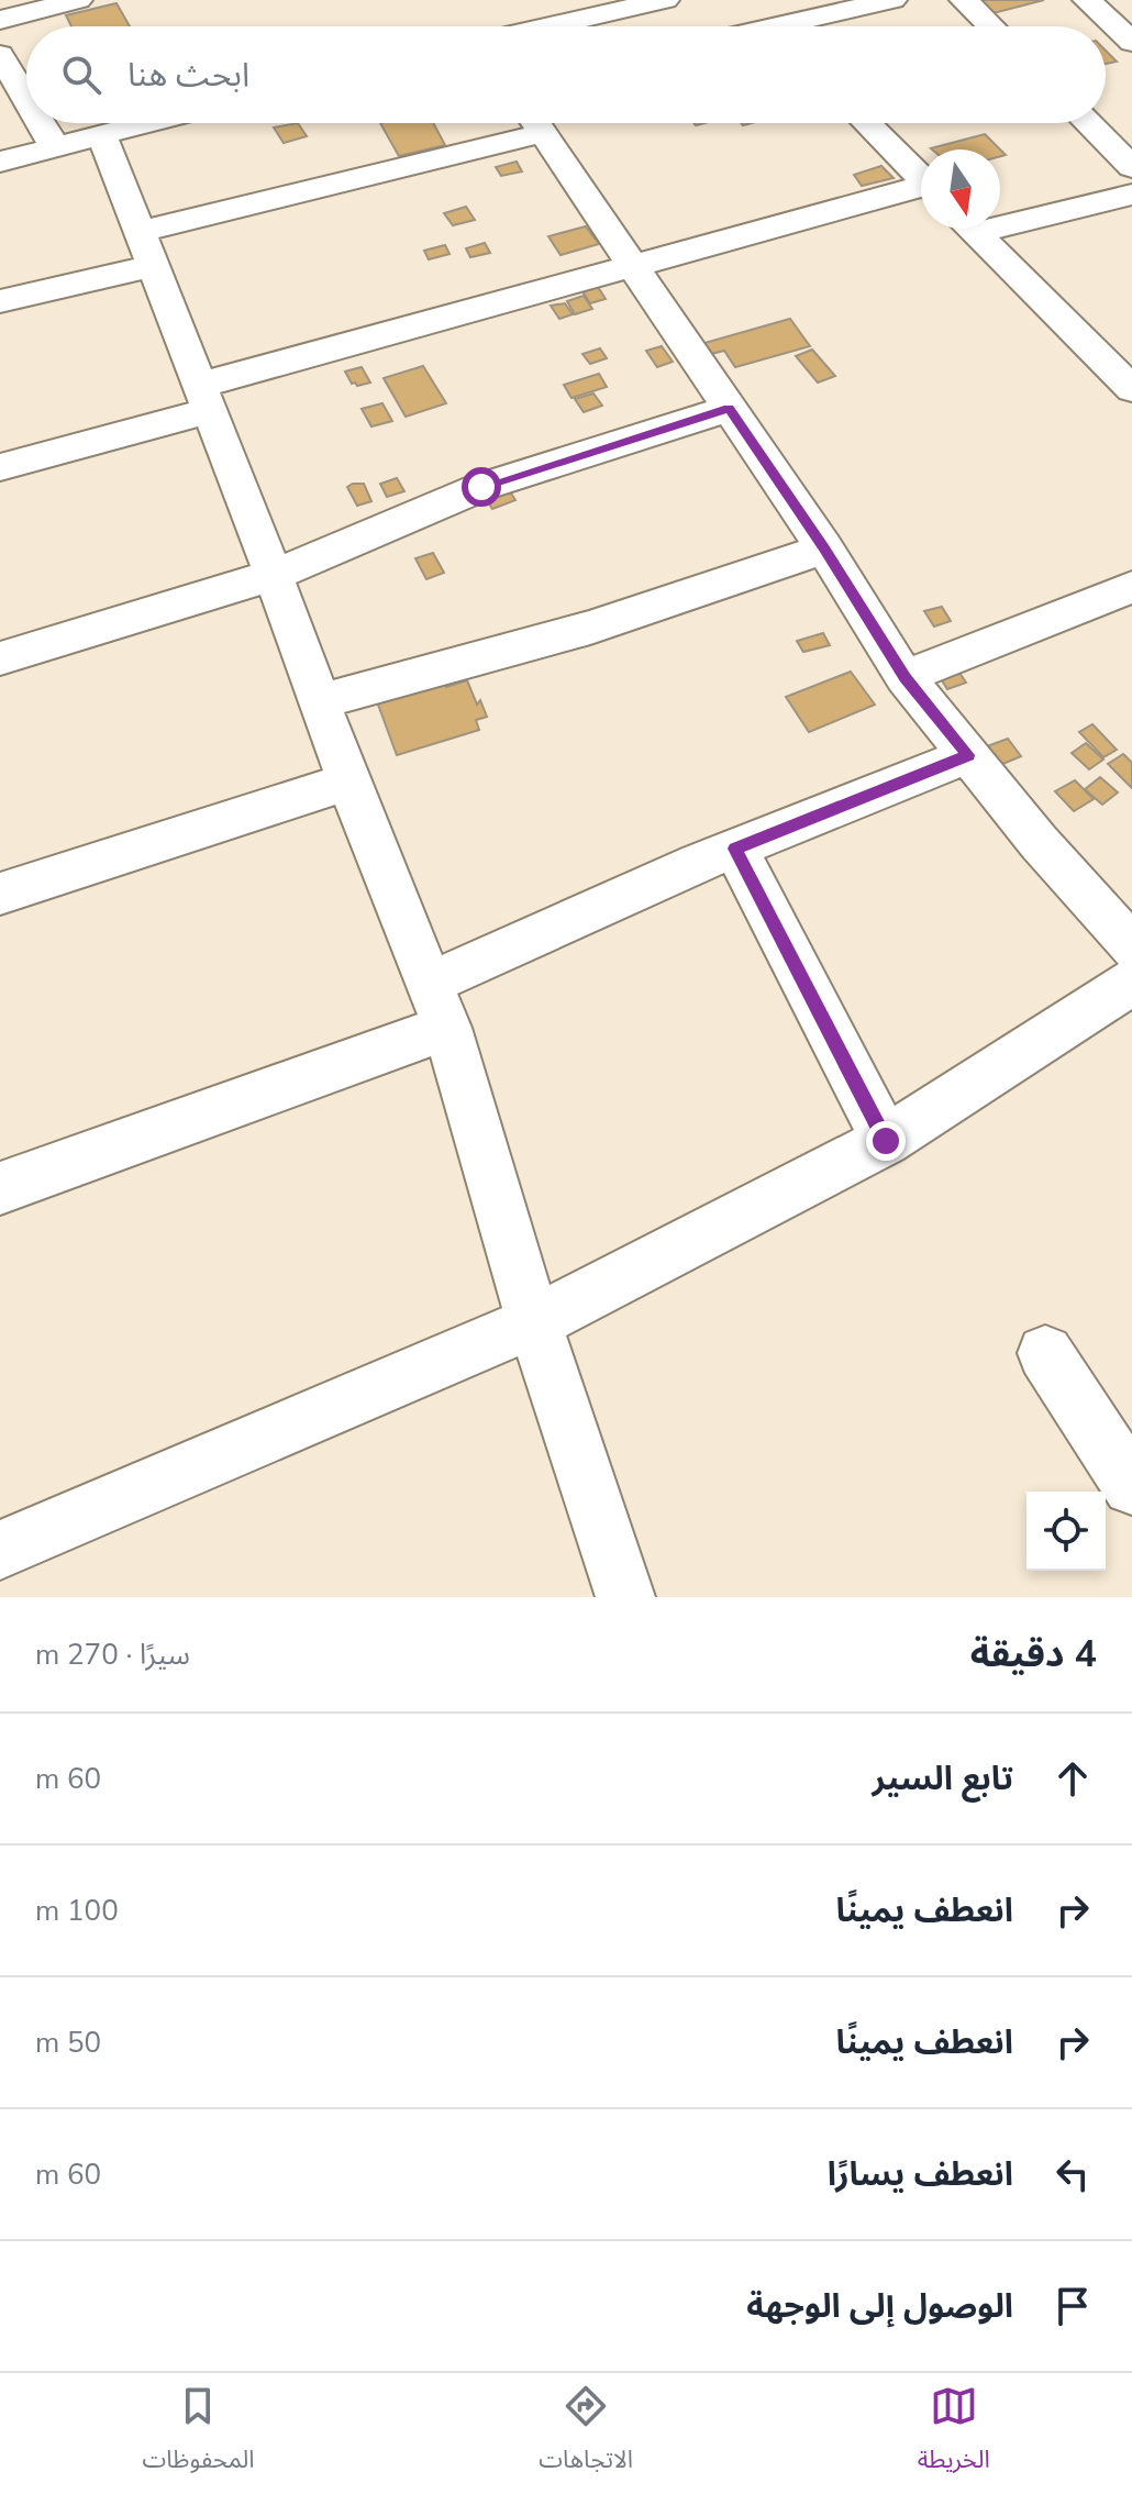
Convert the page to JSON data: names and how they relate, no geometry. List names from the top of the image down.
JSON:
{
  "north": "bottom",
  "page": {
    "search": "ابحث هنا",
    "heading": ["4 دقيقة", "سيرًا · 270 m"],
    "list": [
      ["تابع السير", "60 m"],
      ["انعطف يمينًا", "100 m"],
      ["انعطف يمينًا", "50 m"],
      ["انعطف يسارًا", "60 m"],
      "الوصول إلى الوجهة"
    ],
    "nav": ["الخريطة", "الاتجاهات", "المحفوظات"]
  }
}
